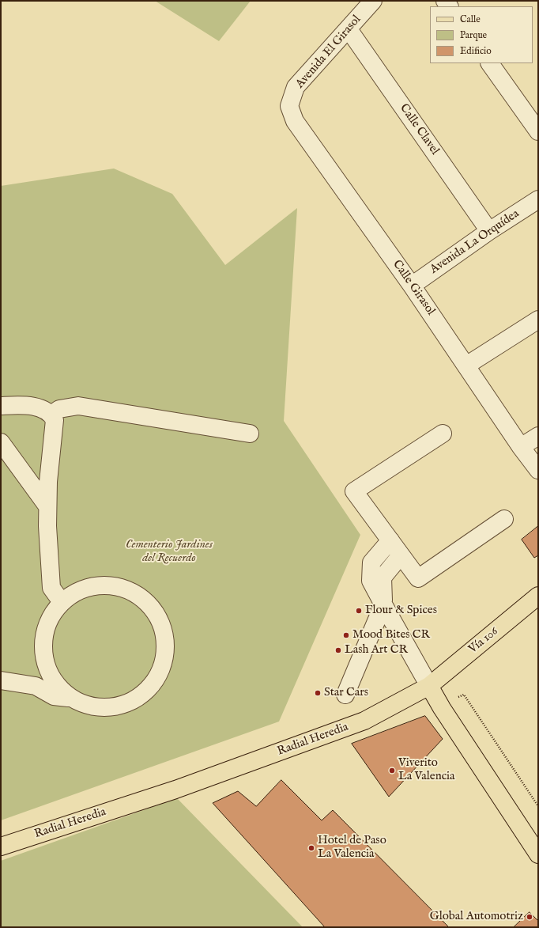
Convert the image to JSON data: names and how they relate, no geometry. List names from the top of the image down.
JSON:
{
  "streets": {
    "main road": ["Vía 106", "Radial Heredia"],
    "street": [
      "Avenida El Girasol",
      "Calle Clavel",
      "Avenida La Orquídea",
      "Calle Girasol"
    ]
  },
  "crossings": [
    ["Avenida El Girasol", "Calle Clavel"],
    ["Avenida El Girasol", "Calle Girasol"],
    ["Calle Clavel", "Avenida La Orquídea"],
    ["Avenida La Orquídea", "Calle Girasol"],
    ["Vía 106", "Radial Heredia"]
  ],
  "parks": ["Cementerio Jardines del Recuerdo"],
  "places": [
    "Flour & Spices",
    "Mood Bites CR",
    "Lash Art CR",
    "Star Cars",
    "Viverito La Valencia",
    "Hotel de Paso La Valencia",
    "Global Automotriz"
  ],
  "legend": ["Calle", "Parque", "Edificio"]
}
